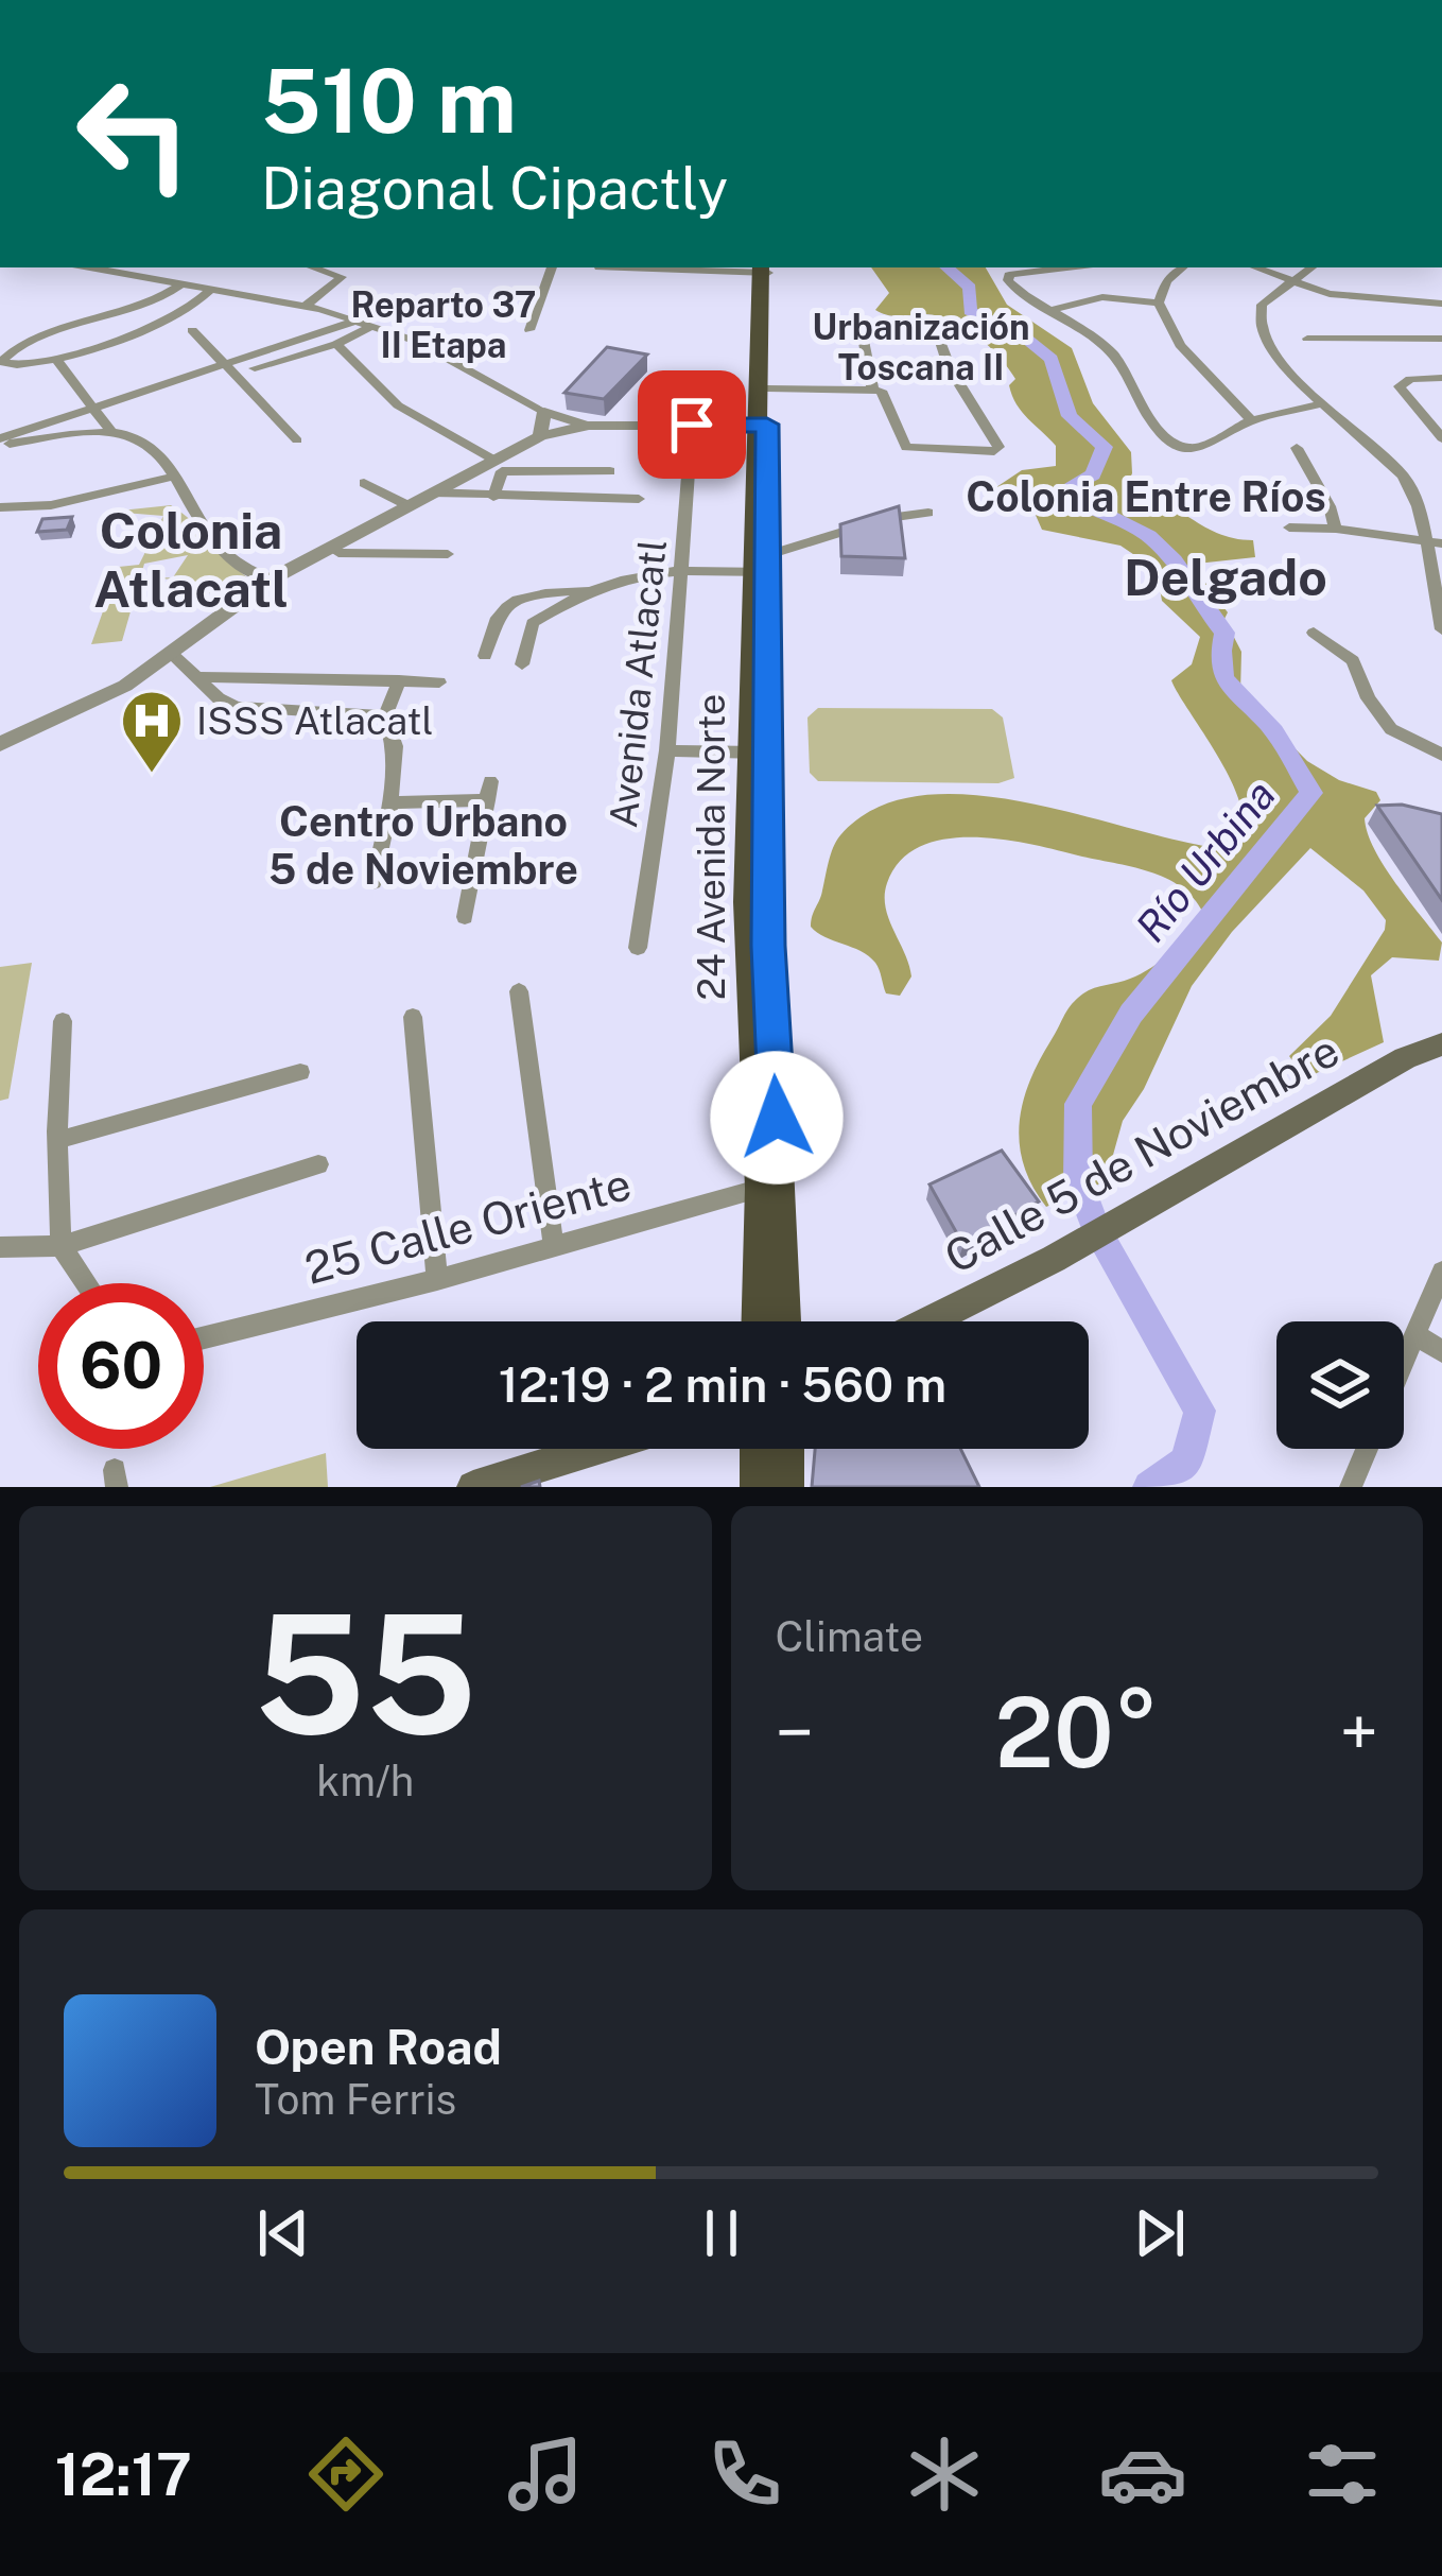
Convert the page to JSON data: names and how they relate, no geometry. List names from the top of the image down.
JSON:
{
  "streets": {
    "main road": ["24 Avenida Norte", "Calle 5 de Noviembre"],
    "street": ["Avenida Atlacatl", "25 Calle Oriente"]
  },
  "crossings": [
    ["24 Avenida Norte", "25 Calle Oriente"]
  ],
  "districts": [
    "Reparto 37 II Etapa",
    "Urbanización Toscana II",
    "Colonia Entre Ríos",
    "Colonia Atlacatl",
    "Delgado",
    "Centro Urbano 5 de Noviembre"
  ],
  "water": ["Río Urbina"],
  "places": {
    "hospital": ["ISSS Atlacatl"]
  },
  "page": {
    "turn": ["510 m", "Diagonal Cipactly"],
    "limit": "60",
    "trip": "12:19 · 2 min · 560 m",
    "tile": [
      ["55", "km/h"],
      "Climate"
    ],
    "heat": ["−", "20°", "+"],
    "song": ["Open Road", "Tom Ferris"],
    "tabs": "12:17"
  }
}
